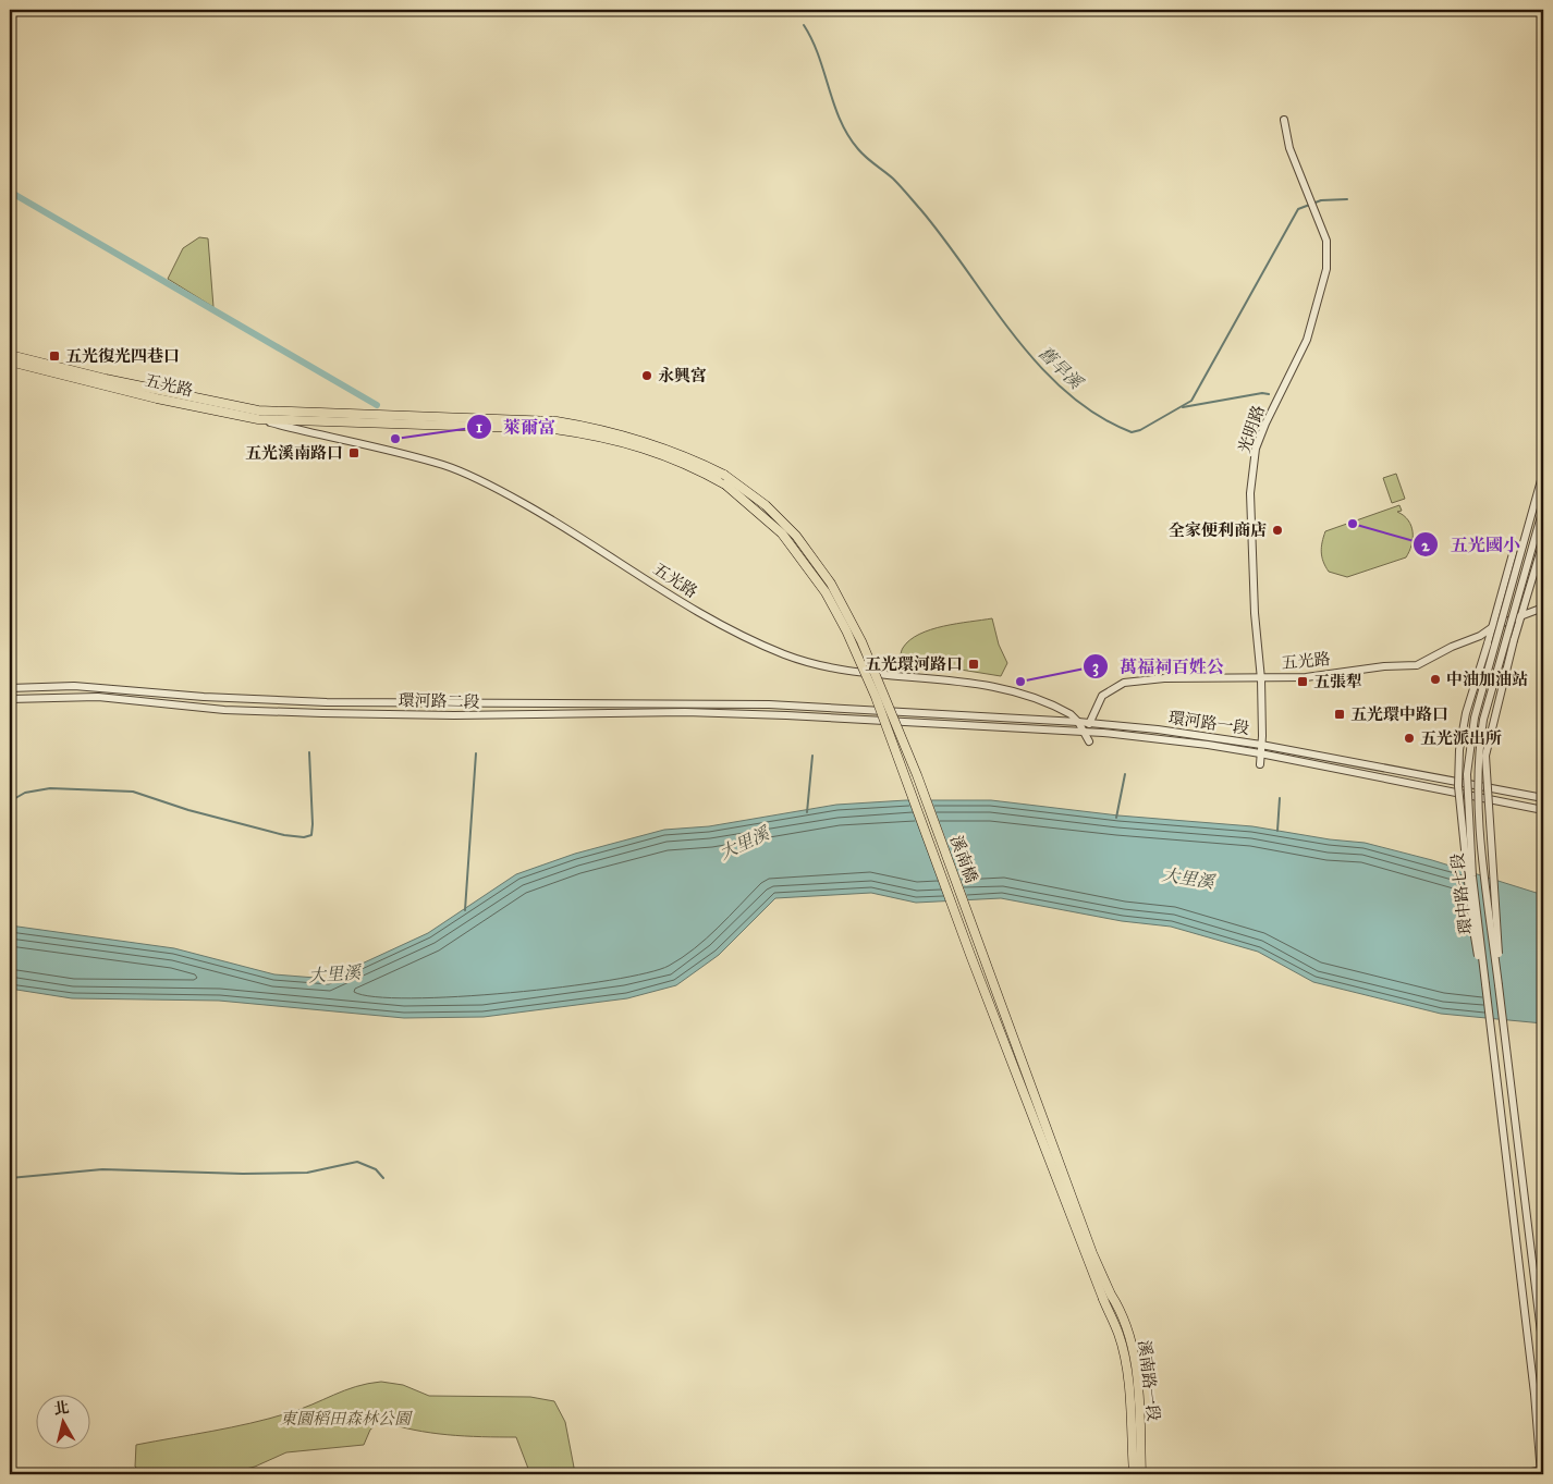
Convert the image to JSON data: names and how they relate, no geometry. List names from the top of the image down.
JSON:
{
  "streets": {
    "main road": ["五光路", "溪南橋", "溪南路一段"],
    "street": [
      "光明路",
      "環河路二段",
      "環河路一段",
      "環中路七段"
    ]
  },
  "crossings": [
    ["五光路", "光明路"],
    ["五光路", "環河路一段"],
    ["五光路", "溪南橋"],
    ["光明路", "環河路一段"],
    ["環河路二段", "環河路一段"],
    ["溪南橋", "溪南路一段"]
  ],
  "water": ["舊旱溪", "大里溪"],
  "parks": ["東園稻田森林公園"],
  "places": {
    "transit": [
      "五光復光四巷口",
      "五光溪南路口",
      "五光環河路口",
      "五張犁",
      "五光環中路口"
    ],
    "other": [
      "永興宮",
      "萊爾富",
      "五光國小",
      "全家便利商店",
      "中油加油站",
      "萬福祠百姓公",
      "五光派出所"
    ]
  },
  "north": "top"
}
